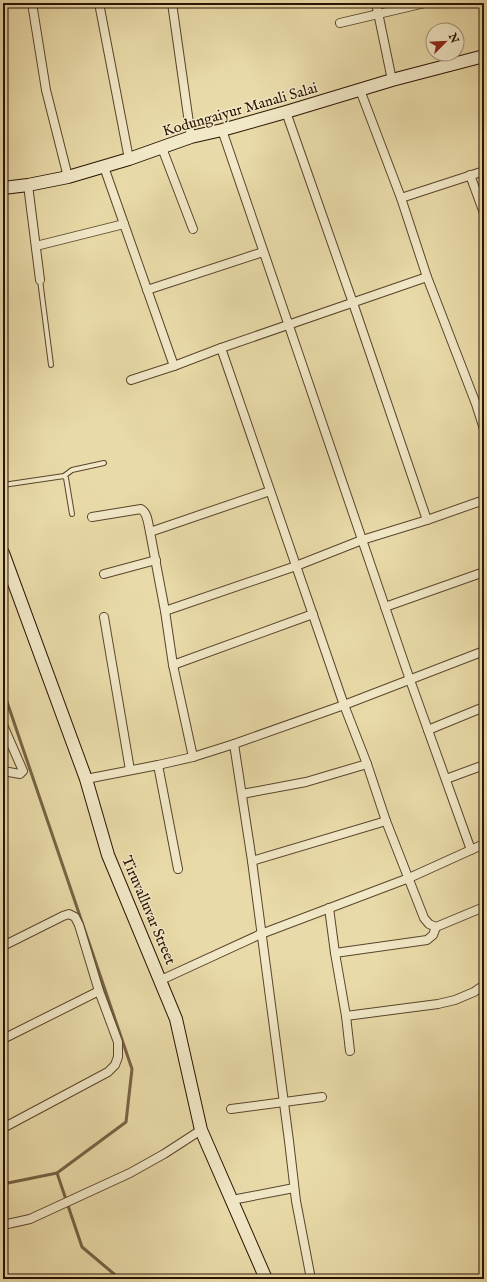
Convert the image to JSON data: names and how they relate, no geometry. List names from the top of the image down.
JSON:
{
  "streets": {
    "street": ["Kodungaiyur Manali Salai", "Tiruvalluvar Street"]
  },
  "north": "top right"
}
